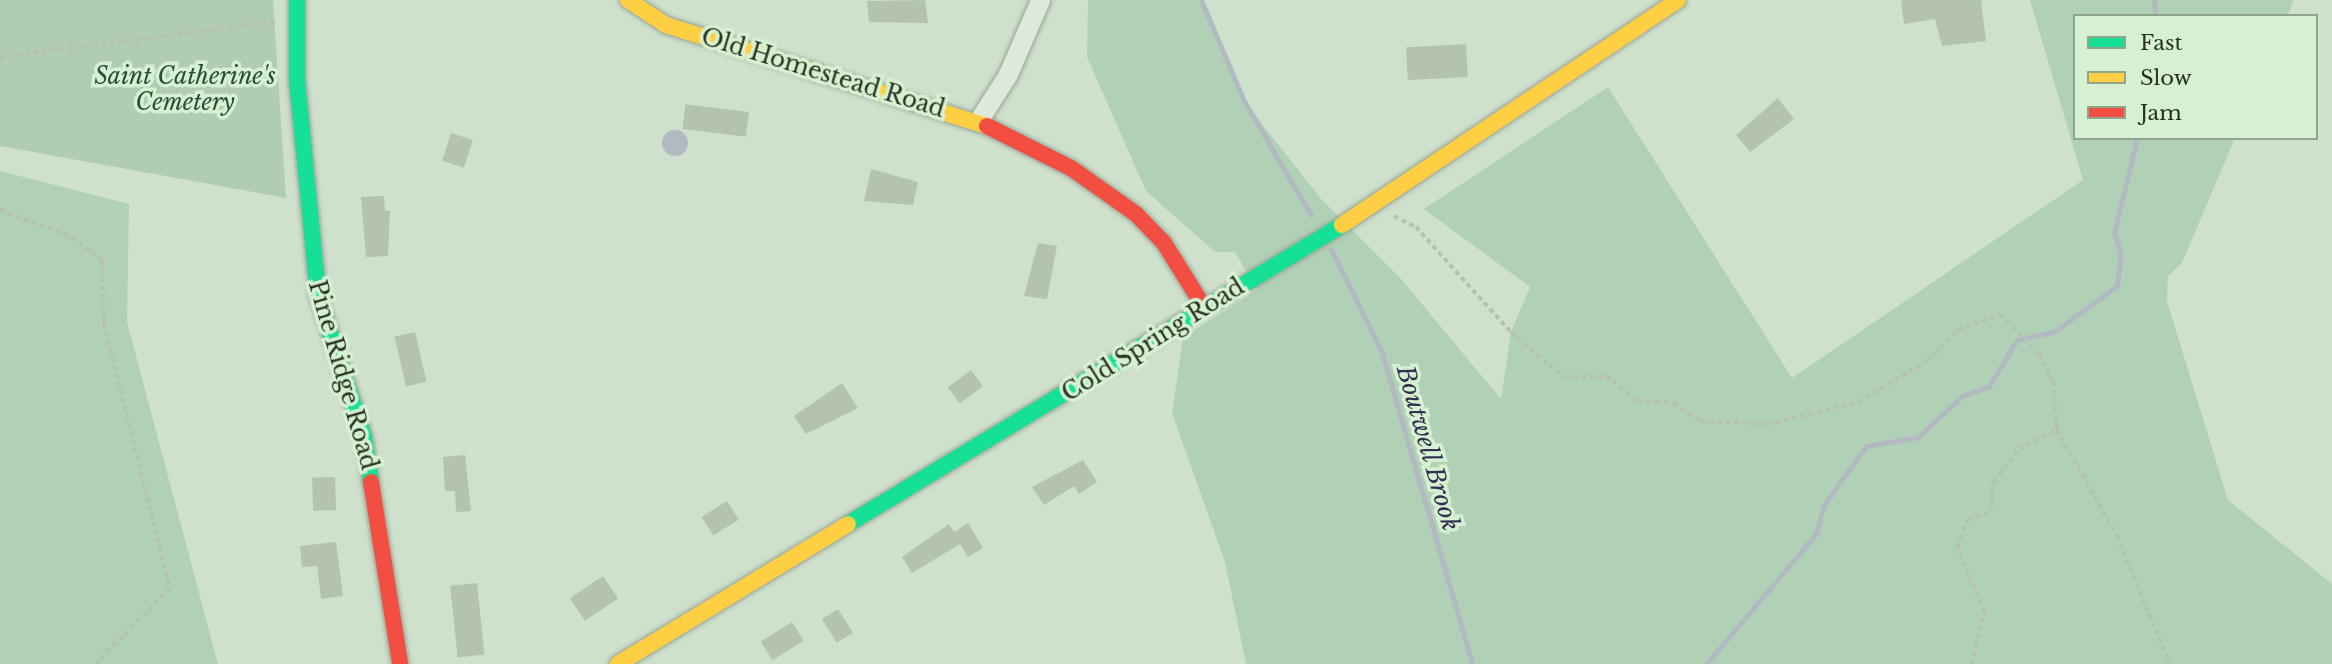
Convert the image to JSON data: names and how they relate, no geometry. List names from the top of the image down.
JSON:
{
  "streets": {
    "street": ["Old Homestead Road", "Cold Spring Road", "Pine Ridge Road"]
  },
  "crossings": [
    ["Old Homestead Road", "Cold Spring Road"]
  ],
  "water": ["Boutwell Brook"],
  "parks": ["Saint Catherine's Cemetery"],
  "legend": ["Fast", "Slow", "Jam"]
}
